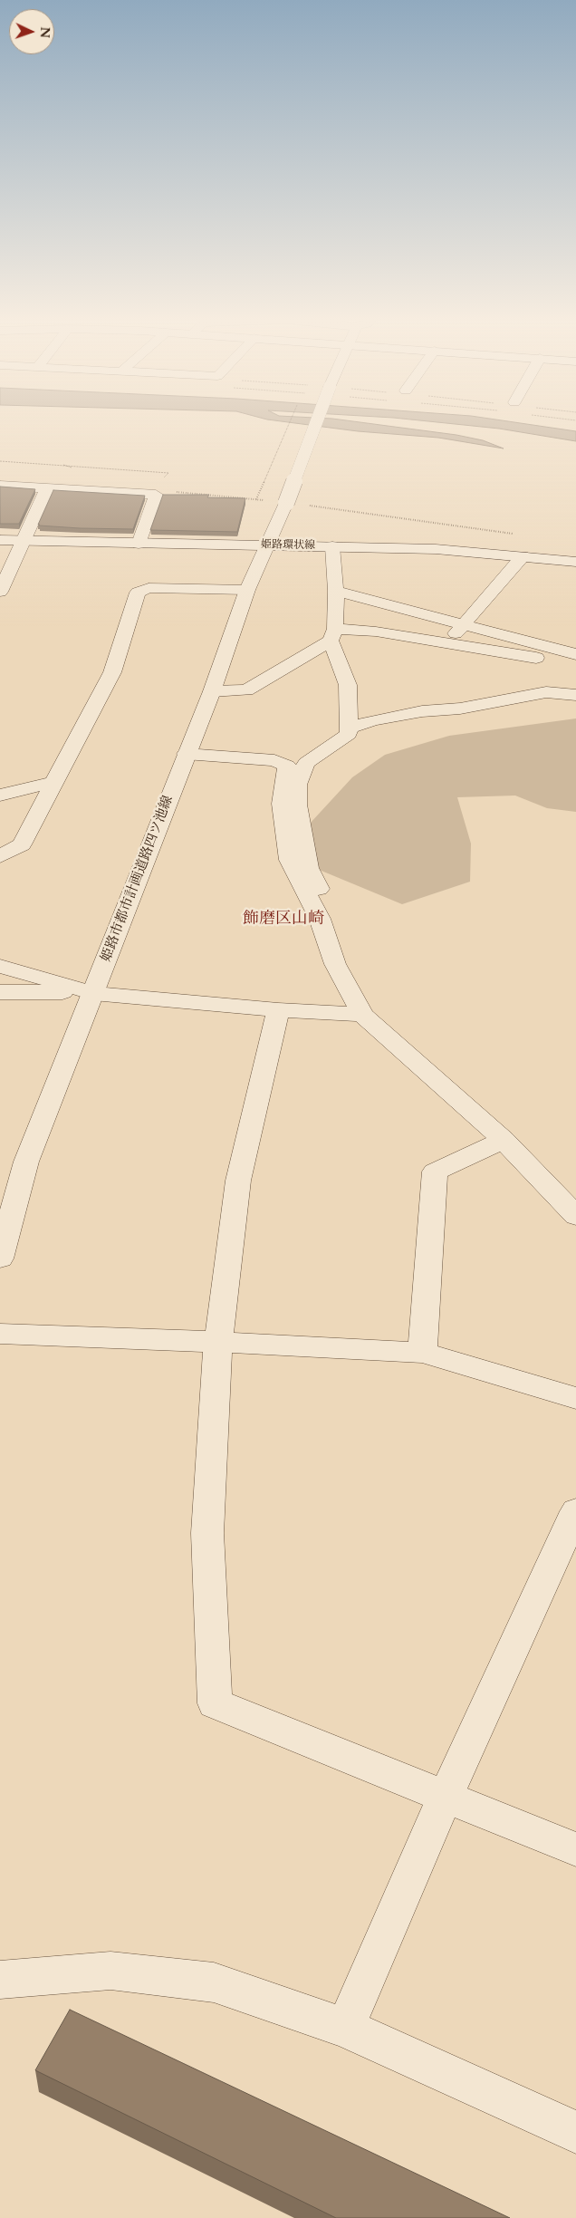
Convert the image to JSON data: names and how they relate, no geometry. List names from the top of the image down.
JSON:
{
  "streets": {
    "street": ["姫路環状線", "姫路市都市計画道路四ツ池線"]
  },
  "crossings": [
    ["姫路環状線", "姫路市都市計画道路四ツ池線"]
  ],
  "districts": ["飾磨区山崎"],
  "north": "right"
}
